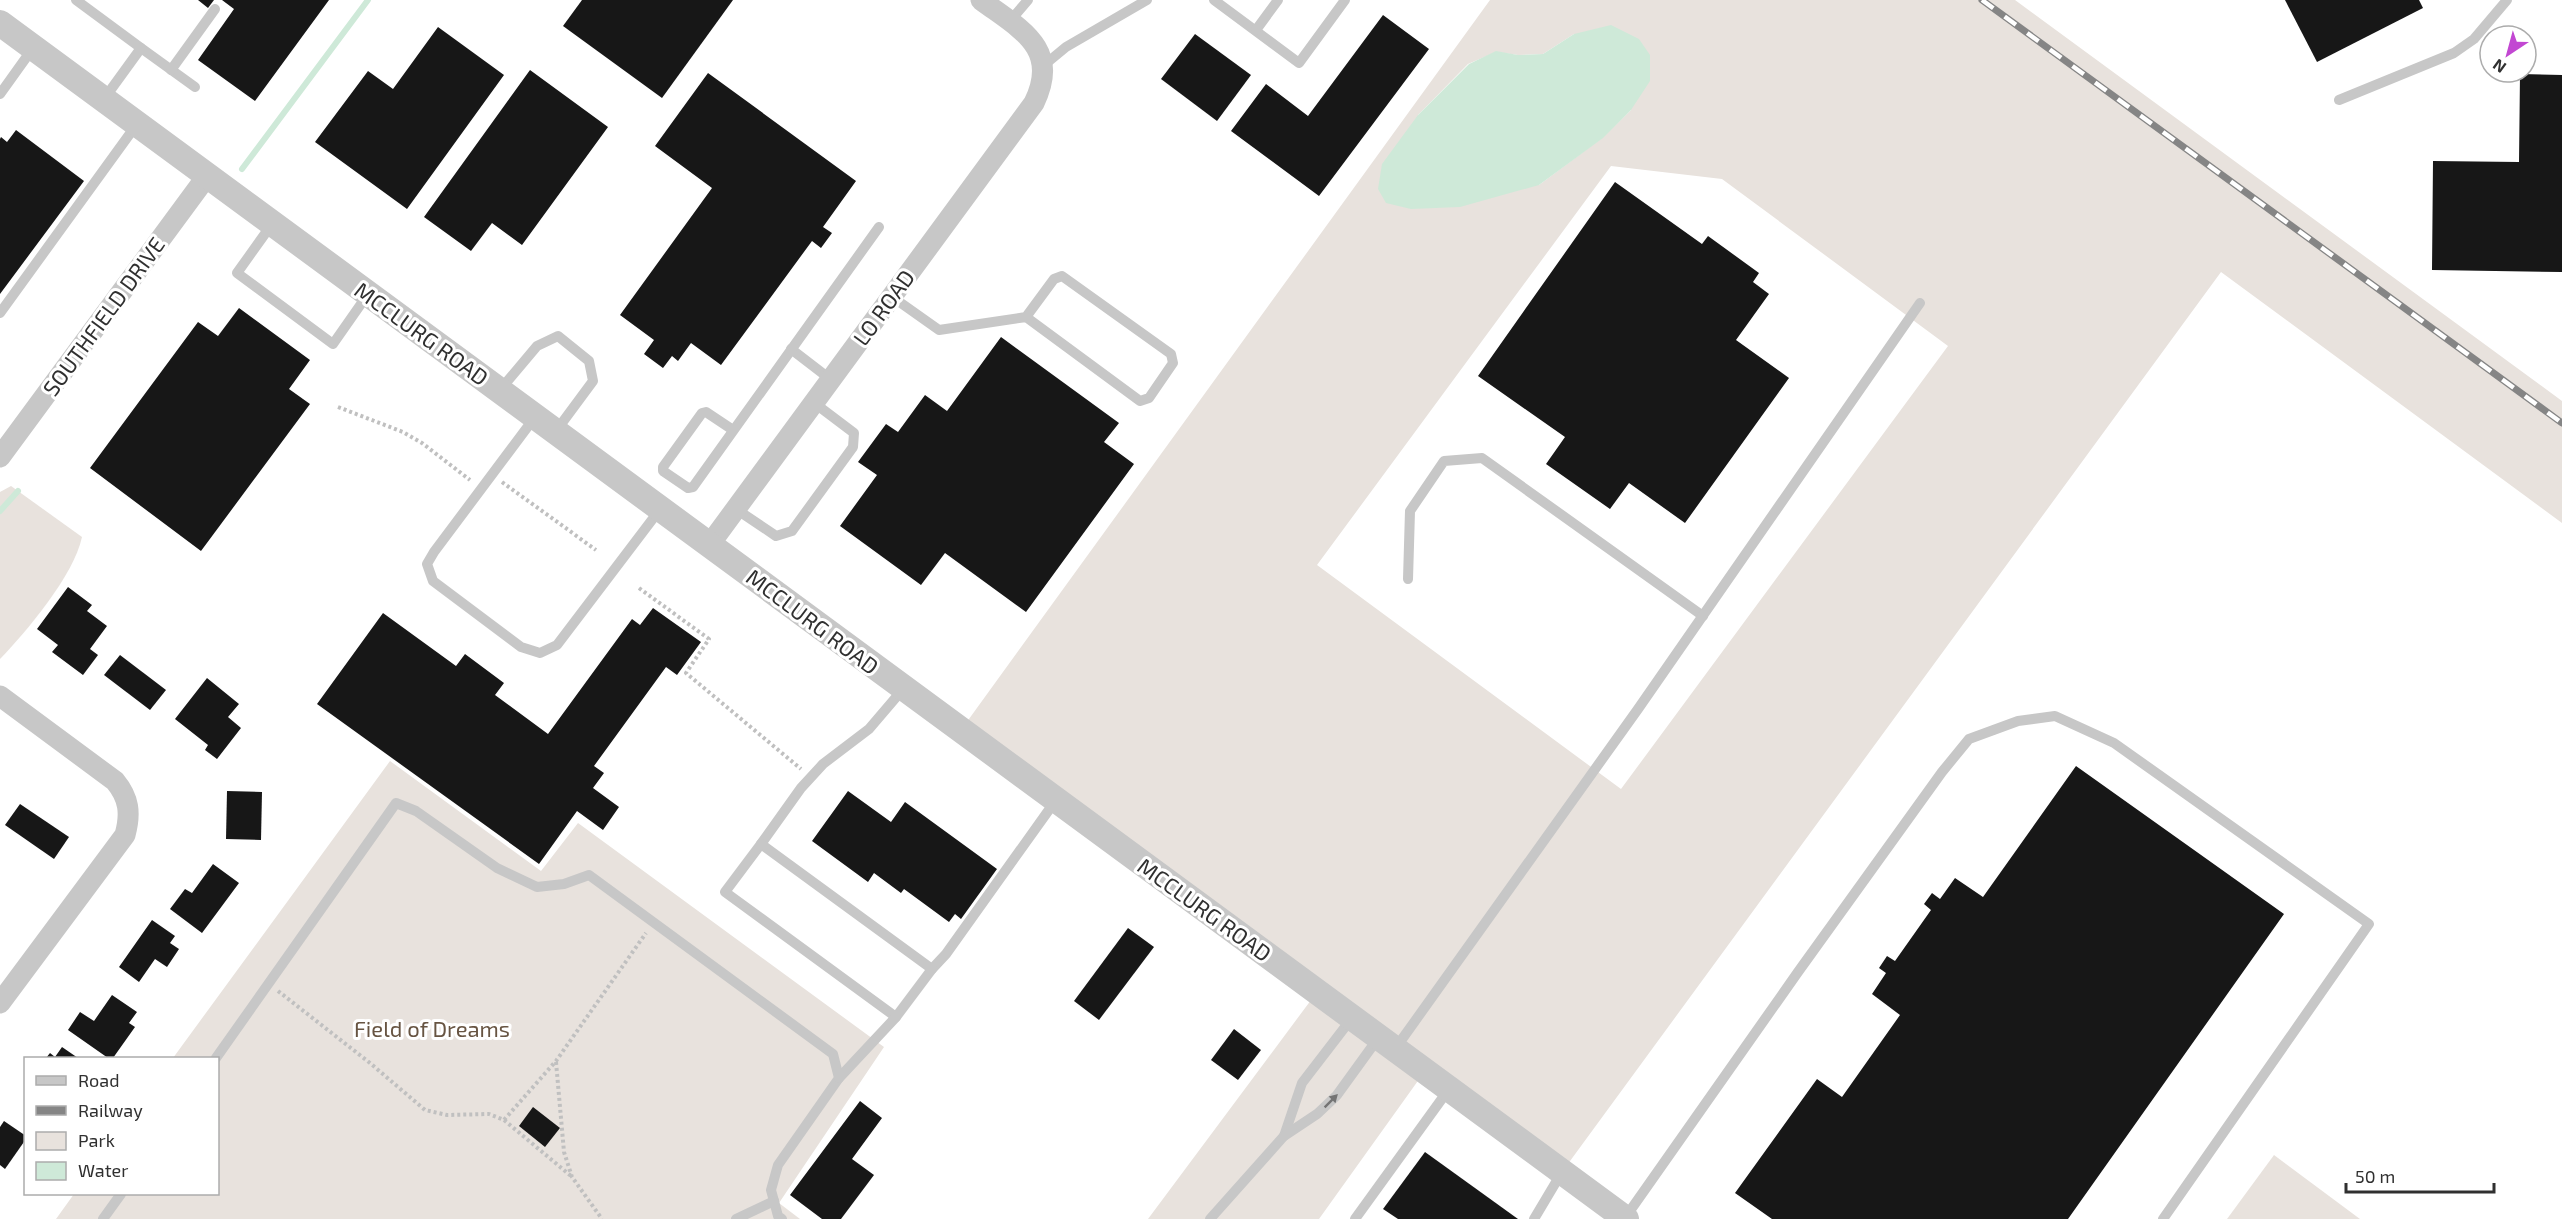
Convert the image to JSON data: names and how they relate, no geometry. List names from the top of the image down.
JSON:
{
  "streets": {
    "street": ["LO ROAD", "SOUTHFIELD DRIVE", "MCCLURG ROAD"]
  },
  "crossings": [
    ["LO ROAD", "MCCLURG ROAD"],
    ["SOUTHFIELD DRIVE", "MCCLURG ROAD"]
  ],
  "parks": ["Field of Dreams"],
  "legend": [
    "Road",
    "Railway",
    "Park",
    "Water"
  ],
  "scale_bar": "50 m",
  "north": "bottom left"
}
